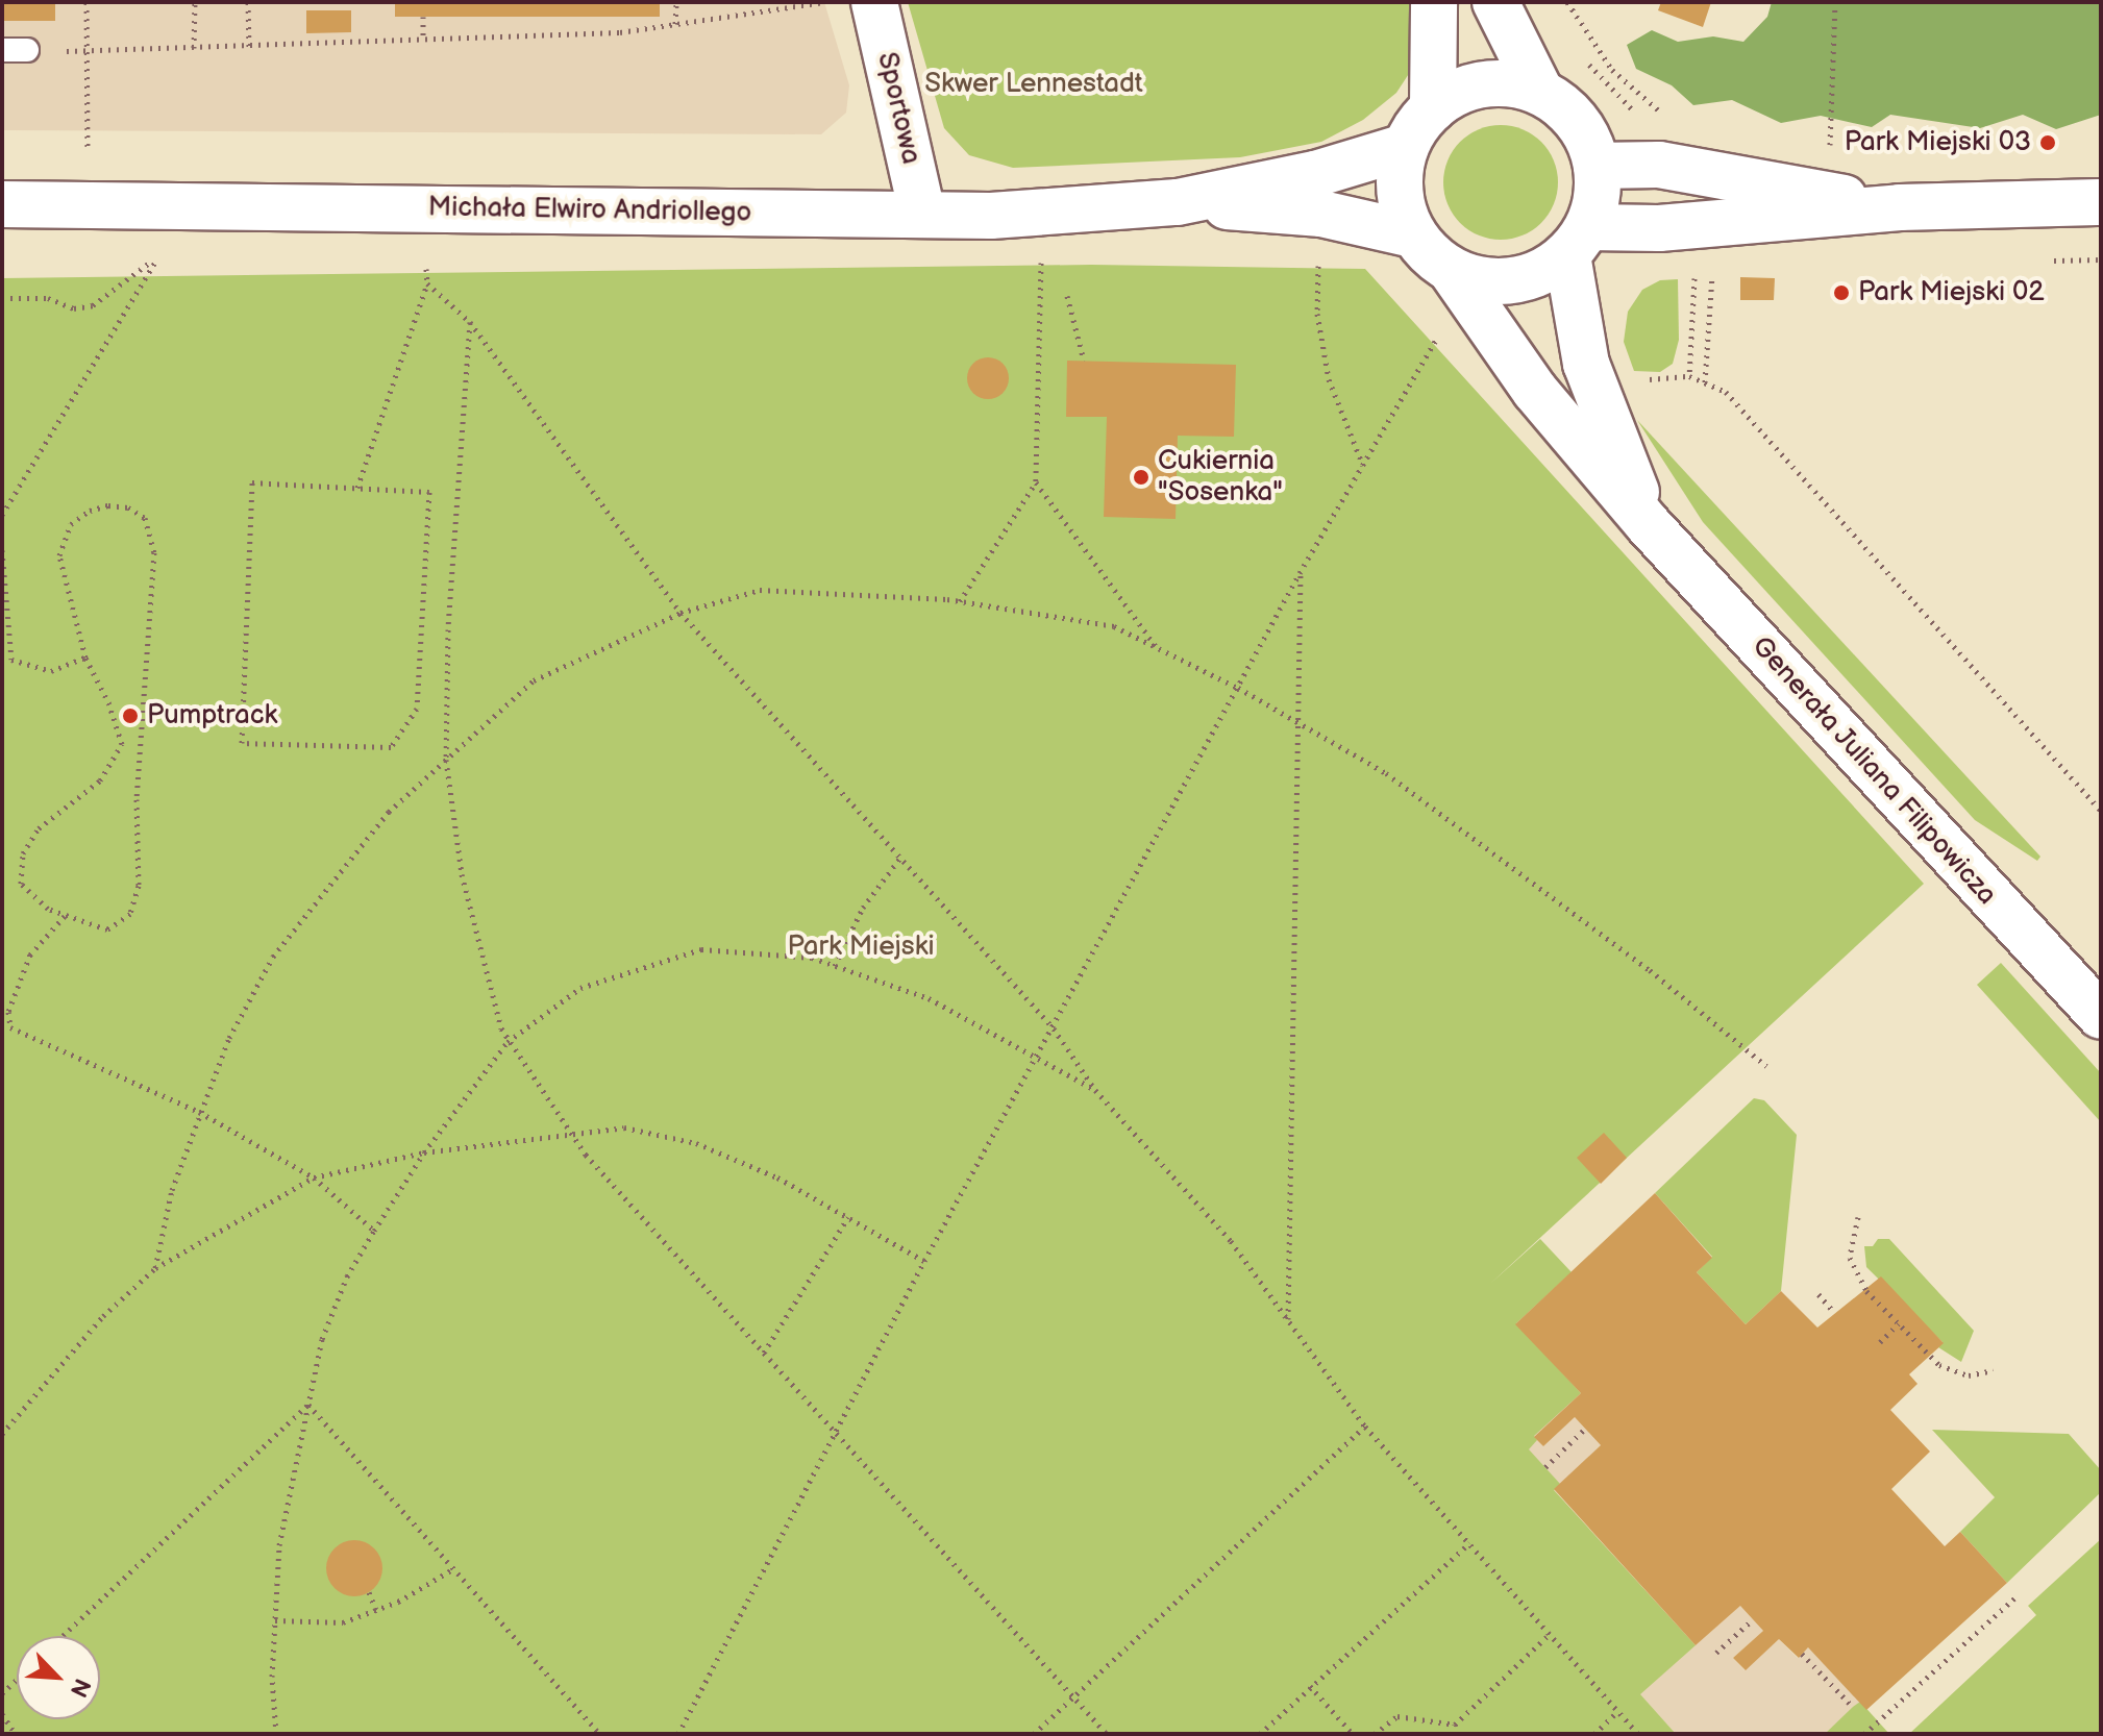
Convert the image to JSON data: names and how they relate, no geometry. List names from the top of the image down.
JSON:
{
  "streets": {
    "street": ["Sportowa", "Michała Elwiro Andriollego", "Generała Juliana Filipowicza"]
  },
  "crossings": [
    ["Sportowa", "Michała Elwiro Andriollego"],
    ["Michała Elwiro Andriollego", "Generała Juliana Filipowicza"]
  ],
  "parks": ["Skwer Lennestadt", "Park Miejski"],
  "places": [
    "Park Miejski 03",
    "Park Miejski 02",
    "Cukiernia \"Sosenka\"",
    "Pumptrack"
  ],
  "north": "bottom right"
}
